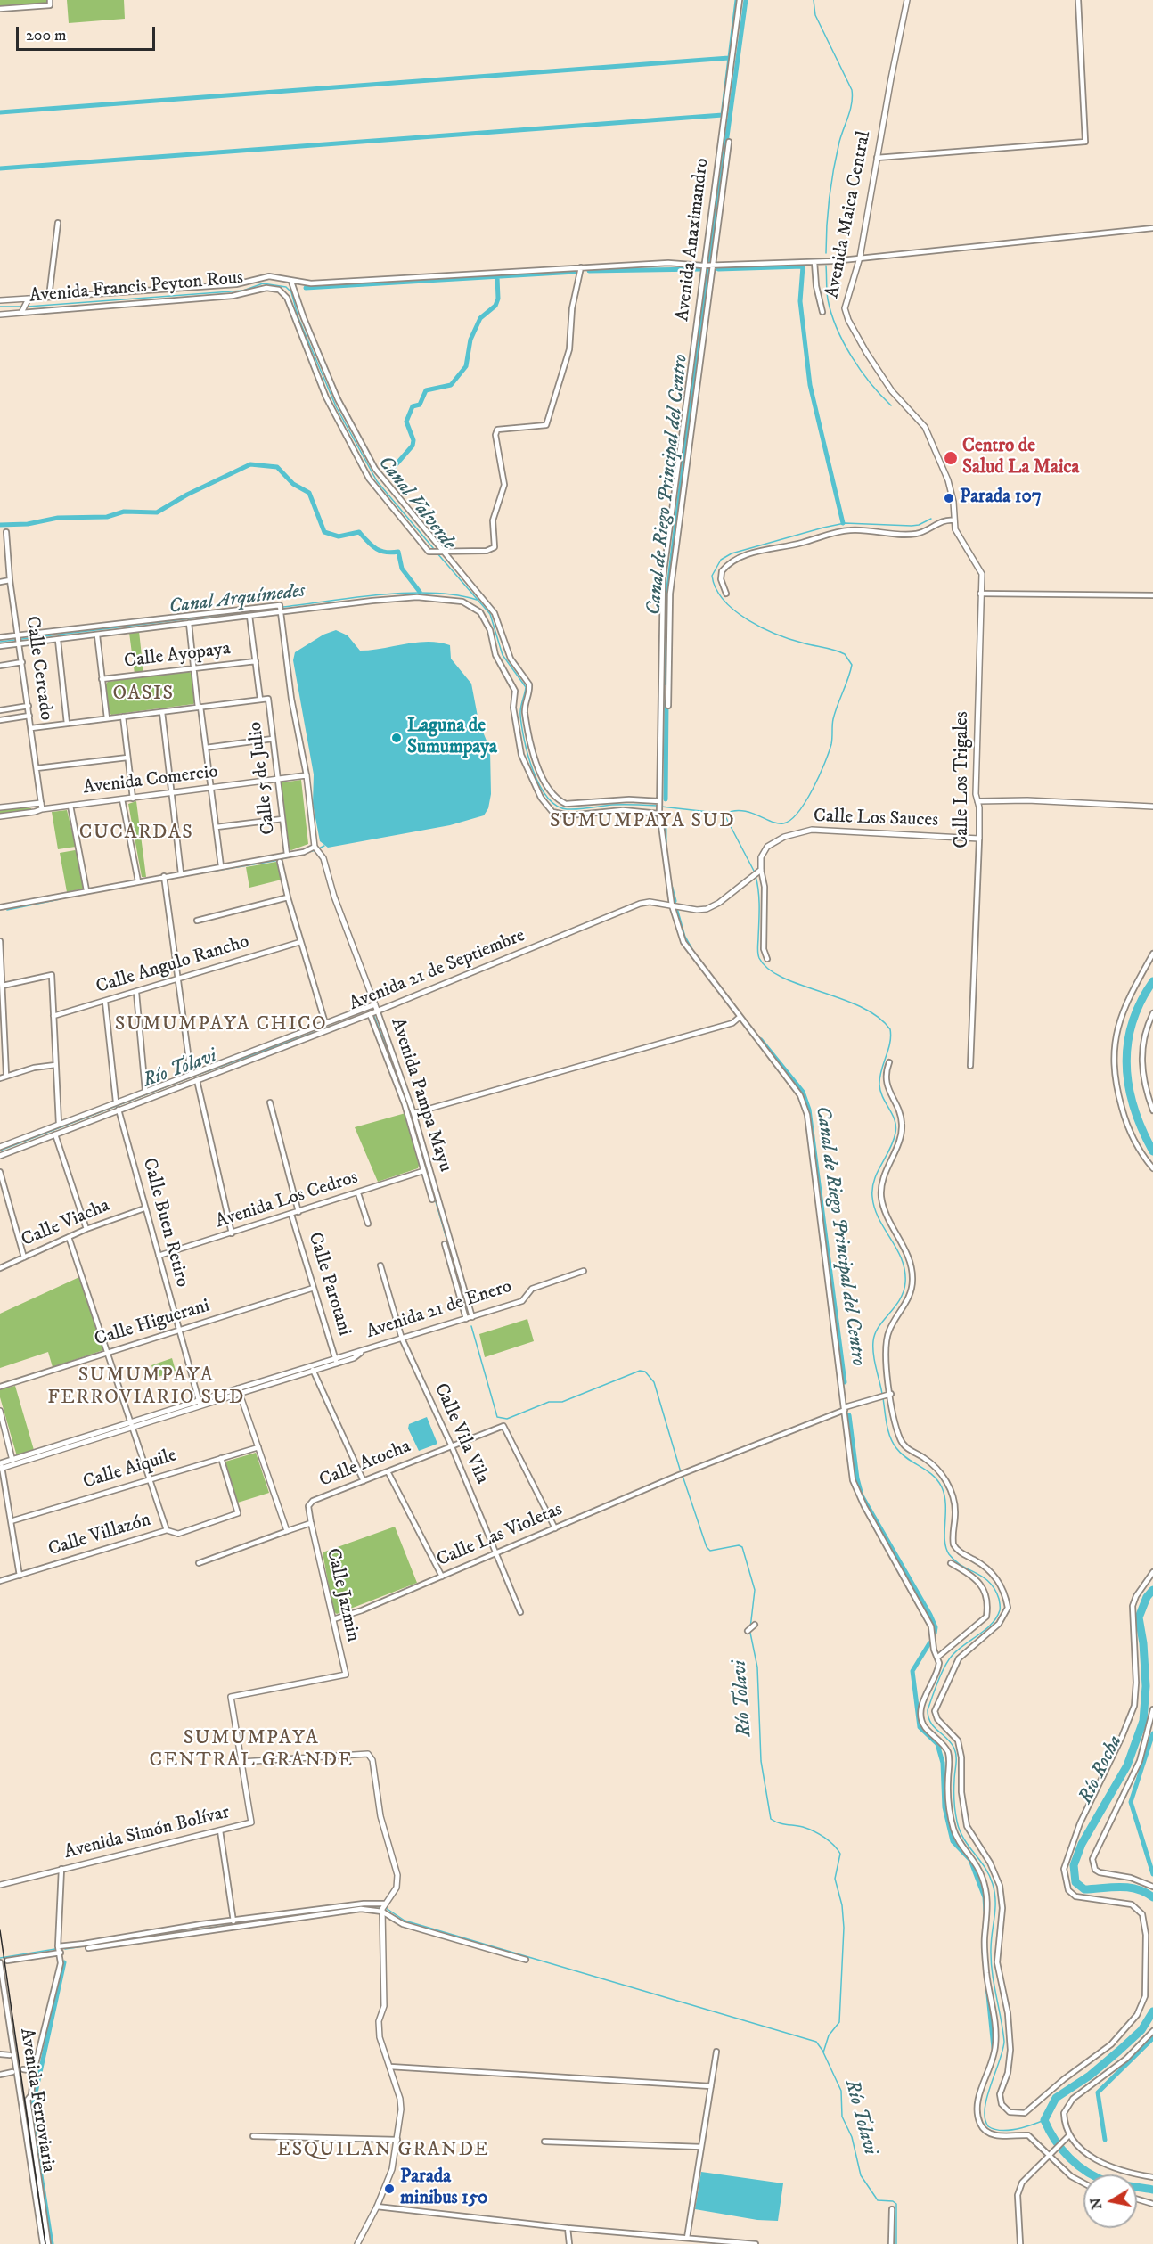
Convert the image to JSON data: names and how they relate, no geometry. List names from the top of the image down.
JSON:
{
  "streets": {
    "street": [
      "Avenida Maica Central",
      "Avenida Anaximandro",
      "Avenida Francis Peyton Rous",
      "Calle Ayopaya",
      "Calle Cercado",
      "Calle 5 de Julio",
      "Calle Los Trigales",
      "Avenida Comercio",
      "Calle Los Sauces",
      "Calle Angulo Rancho",
      "Avenida 21 de Septiembre",
      "Avenida Pampa Mayu",
      "Avenida Los Cedros",
      "Calle Buen Retiro",
      "Calle Viacha",
      "Calle Parotani",
      "Avenida 21 de Enero",
      "Calle Higuerani",
      "Calle Vila Vila",
      "Calle Atocha",
      "Calle Aiquile",
      "Calle Villazón",
      "Calle Las Violetas",
      "Calle Jazmin",
      "Avenida Simón Bolívar",
      "Avenida Ferroviaria"
    ]
  },
  "crossings": [
    ["Avenida Maica Central", "Calle Los Trigales"],
    ["Avenida Anaximandro", "Avenida 21 de Septiembre"],
    ["Avenida Anaximandro", "Calle Las Violetas"],
    ["Calle Ayopaya", "Calle 5 de Julio"],
    ["Calle Cercado", "Avenida Comercio"],
    ["Calle 5 de Julio", "Avenida Comercio"],
    ["Calle Los Trigales", "Calle Los Sauces"],
    ["Avenida Comercio", "Avenida Pampa Mayu"],
    ["Calle Los Sauces", "Avenida 21 de Septiembre"],
    ["Avenida 21 de Septiembre", "Avenida Pampa Mayu"],
    ["Avenida 21 de Septiembre", "Calle Buen Retiro"],
    ["Avenida Pampa Mayu", "Avenida Los Cedros"],
    ["Avenida Pampa Mayu", "Avenida 21 de Enero"],
    ["Avenida Los Cedros", "Calle Buen Retiro"],
    ["Avenida Los Cedros", "Calle Parotani"],
    ["Calle Buen Retiro", "Calle Viacha"],
    ["Calle Buen Retiro", "Avenida 21 de Enero"],
    ["Calle Buen Retiro", "Calle Higuerani"],
    ["Calle Parotani", "Avenida 21 de Enero"],
    ["Calle Parotani", "Calle Higuerani"],
    ["Avenida 21 de Enero", "Calle Vila Vila"],
    ["Calle Vila Vila", "Calle Atocha"],
    ["Calle Vila Vila", "Calle Las Violetas"],
    ["Calle Atocha", "Calle Las Violetas"],
    ["Calle Atocha", "Calle Jazmin"],
    ["Calle Aiquile", "Calle Villazón"],
    ["Calle Las Violetas", "Calle Jazmin"],
    ["Calle Jazmin", "Avenida Simón Bolívar"]
  ],
  "districts": [
    "OASIS",
    "SUMUMPAYA SUD",
    "CUCARDAS",
    "SUMUMPAYA CHICO",
    "SUMUMPAYA FERROVIARIO SUD",
    "SUMUMPAYA CENTRAL GRANDE",
    "ESQUILAN GRANDE"
  ],
  "water": [
    "Canal de Riego Principal del Centro",
    "Canal Valverde",
    "Canal Arquímedes",
    "Río Tolavi",
    "Río Rocha"
  ],
  "places": [
    "Centro de Salud La Maica",
    "Parada 107",
    "Laguna de Sumumpaya",
    "Parada minibus 150"
  ],
  "scale_bar": "200 m",
  "north": "left"
}
